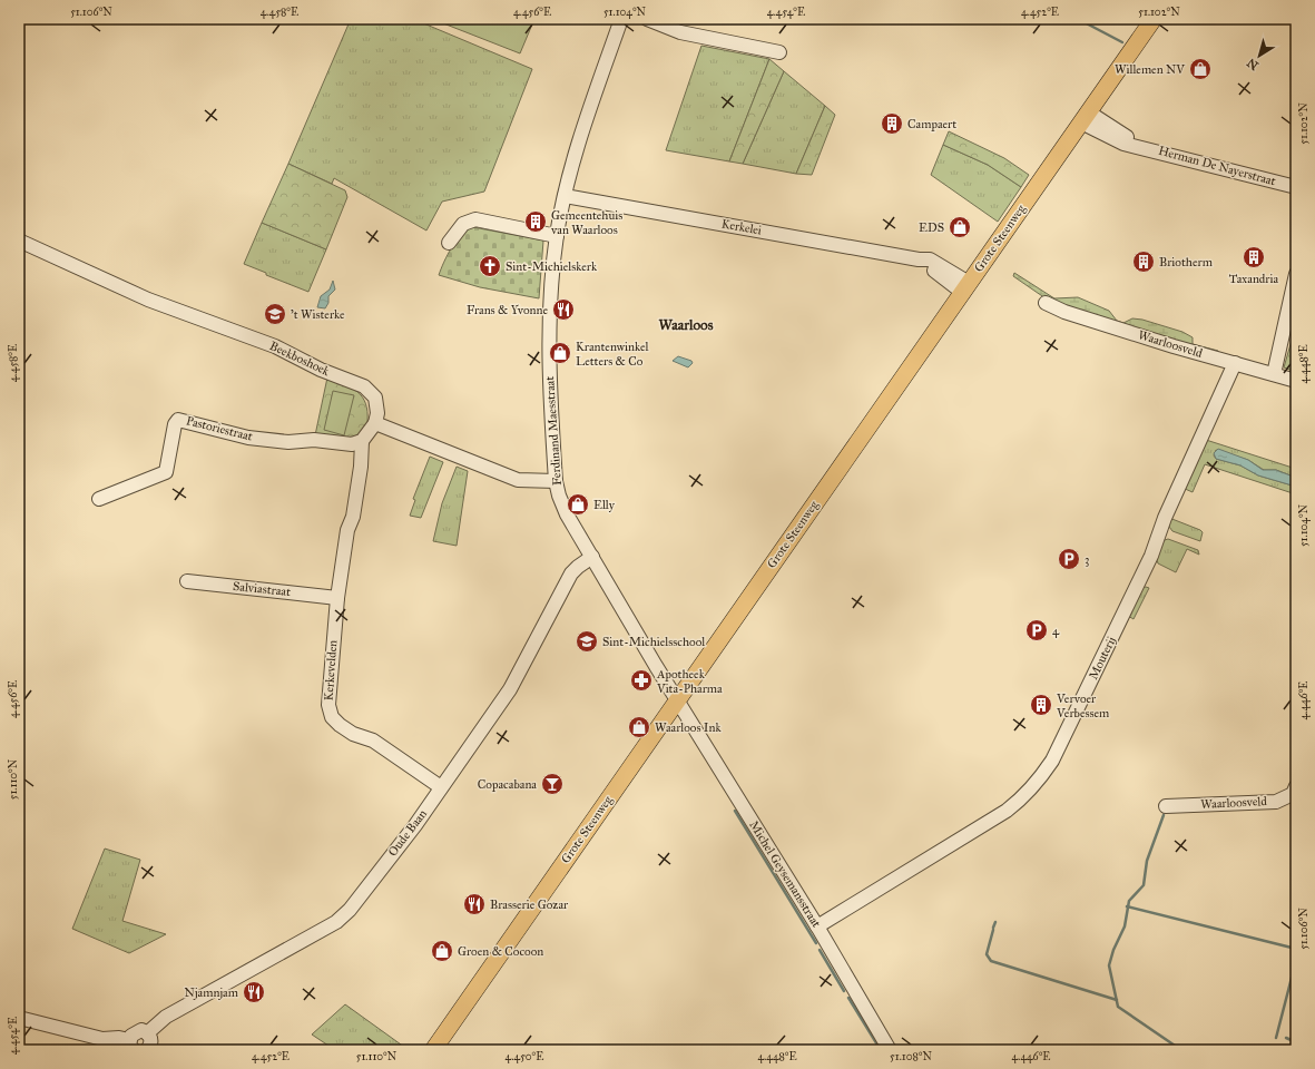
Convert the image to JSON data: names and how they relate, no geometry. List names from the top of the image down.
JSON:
{
  "streets": {
    "main road": ["Grote Steenweg"],
    "street": [
      "Herman De Nayerstraat",
      "Kerkelei",
      "Waarloosveld",
      "Beekboshoek",
      "Pastoriestraat",
      "Ferdinand Maesstraat",
      "Salviastraat",
      "Mouterij",
      "Kerkevelden",
      "Oude Baan",
      "Michel Geysemansstraat"
    ]
  },
  "crossings": [
    ["Herman De Nayerstraat", "Grote Steenweg"],
    ["Kerkelei", "Grote Steenweg"],
    ["Kerkelei", "Ferdinand Maesstraat"],
    ["Grote Steenweg", "Ferdinand Maesstraat"],
    ["Grote Steenweg", "Michel Geysemansstraat"],
    ["Waarloosveld", "Mouterij"],
    ["Pastoriestraat", "Kerkevelden"],
    ["Ferdinand Maesstraat", "Oude Baan"],
    ["Ferdinand Maesstraat", "Michel Geysemansstraat"],
    ["Salviastraat", "Kerkevelden"],
    ["Mouterij", "Michel Geysemansstraat"],
    ["Kerkevelden", "Oude Baan"]
  ],
  "districts": ["Waarloos"],
  "places": {
    "shop": [
      "Willemen NV",
      "EDS",
      "Krantenwinkel Letters & Co",
      "Elly",
      "Waarloos Ink",
      "Groen & Cocoon"
    ],
    "building": [
      "Campaert",
      "Gemeentehuis van Waarloos",
      "Taxandria",
      "Briotherm",
      "Vervoer Verbessem"
    ],
    "church": ["Sint-Michielskerk"],
    "restaurant": ["Frans & Yvonne", "Brasserie Gozar", "Njamnjam"],
    "school or university": ["'t Wisterke", "Sint-Michielsschool"],
    "parking": ["3", "4"],
    "pharmacy": ["Apotheek Vita-Pharma"],
    "bar": ["Copacabana"]
  },
  "north": "bottom left",
  "coordinates": [
    "51.106°N",
    "4.458°E",
    "4.456°E",
    "51.104°N",
    "4.454°E",
    "4.452°E",
    "51.102°N",
    "4.448°E",
    "4.446°E",
    "51.110°N",
    "4.450°E",
    "51.108°N"
  ]
}
